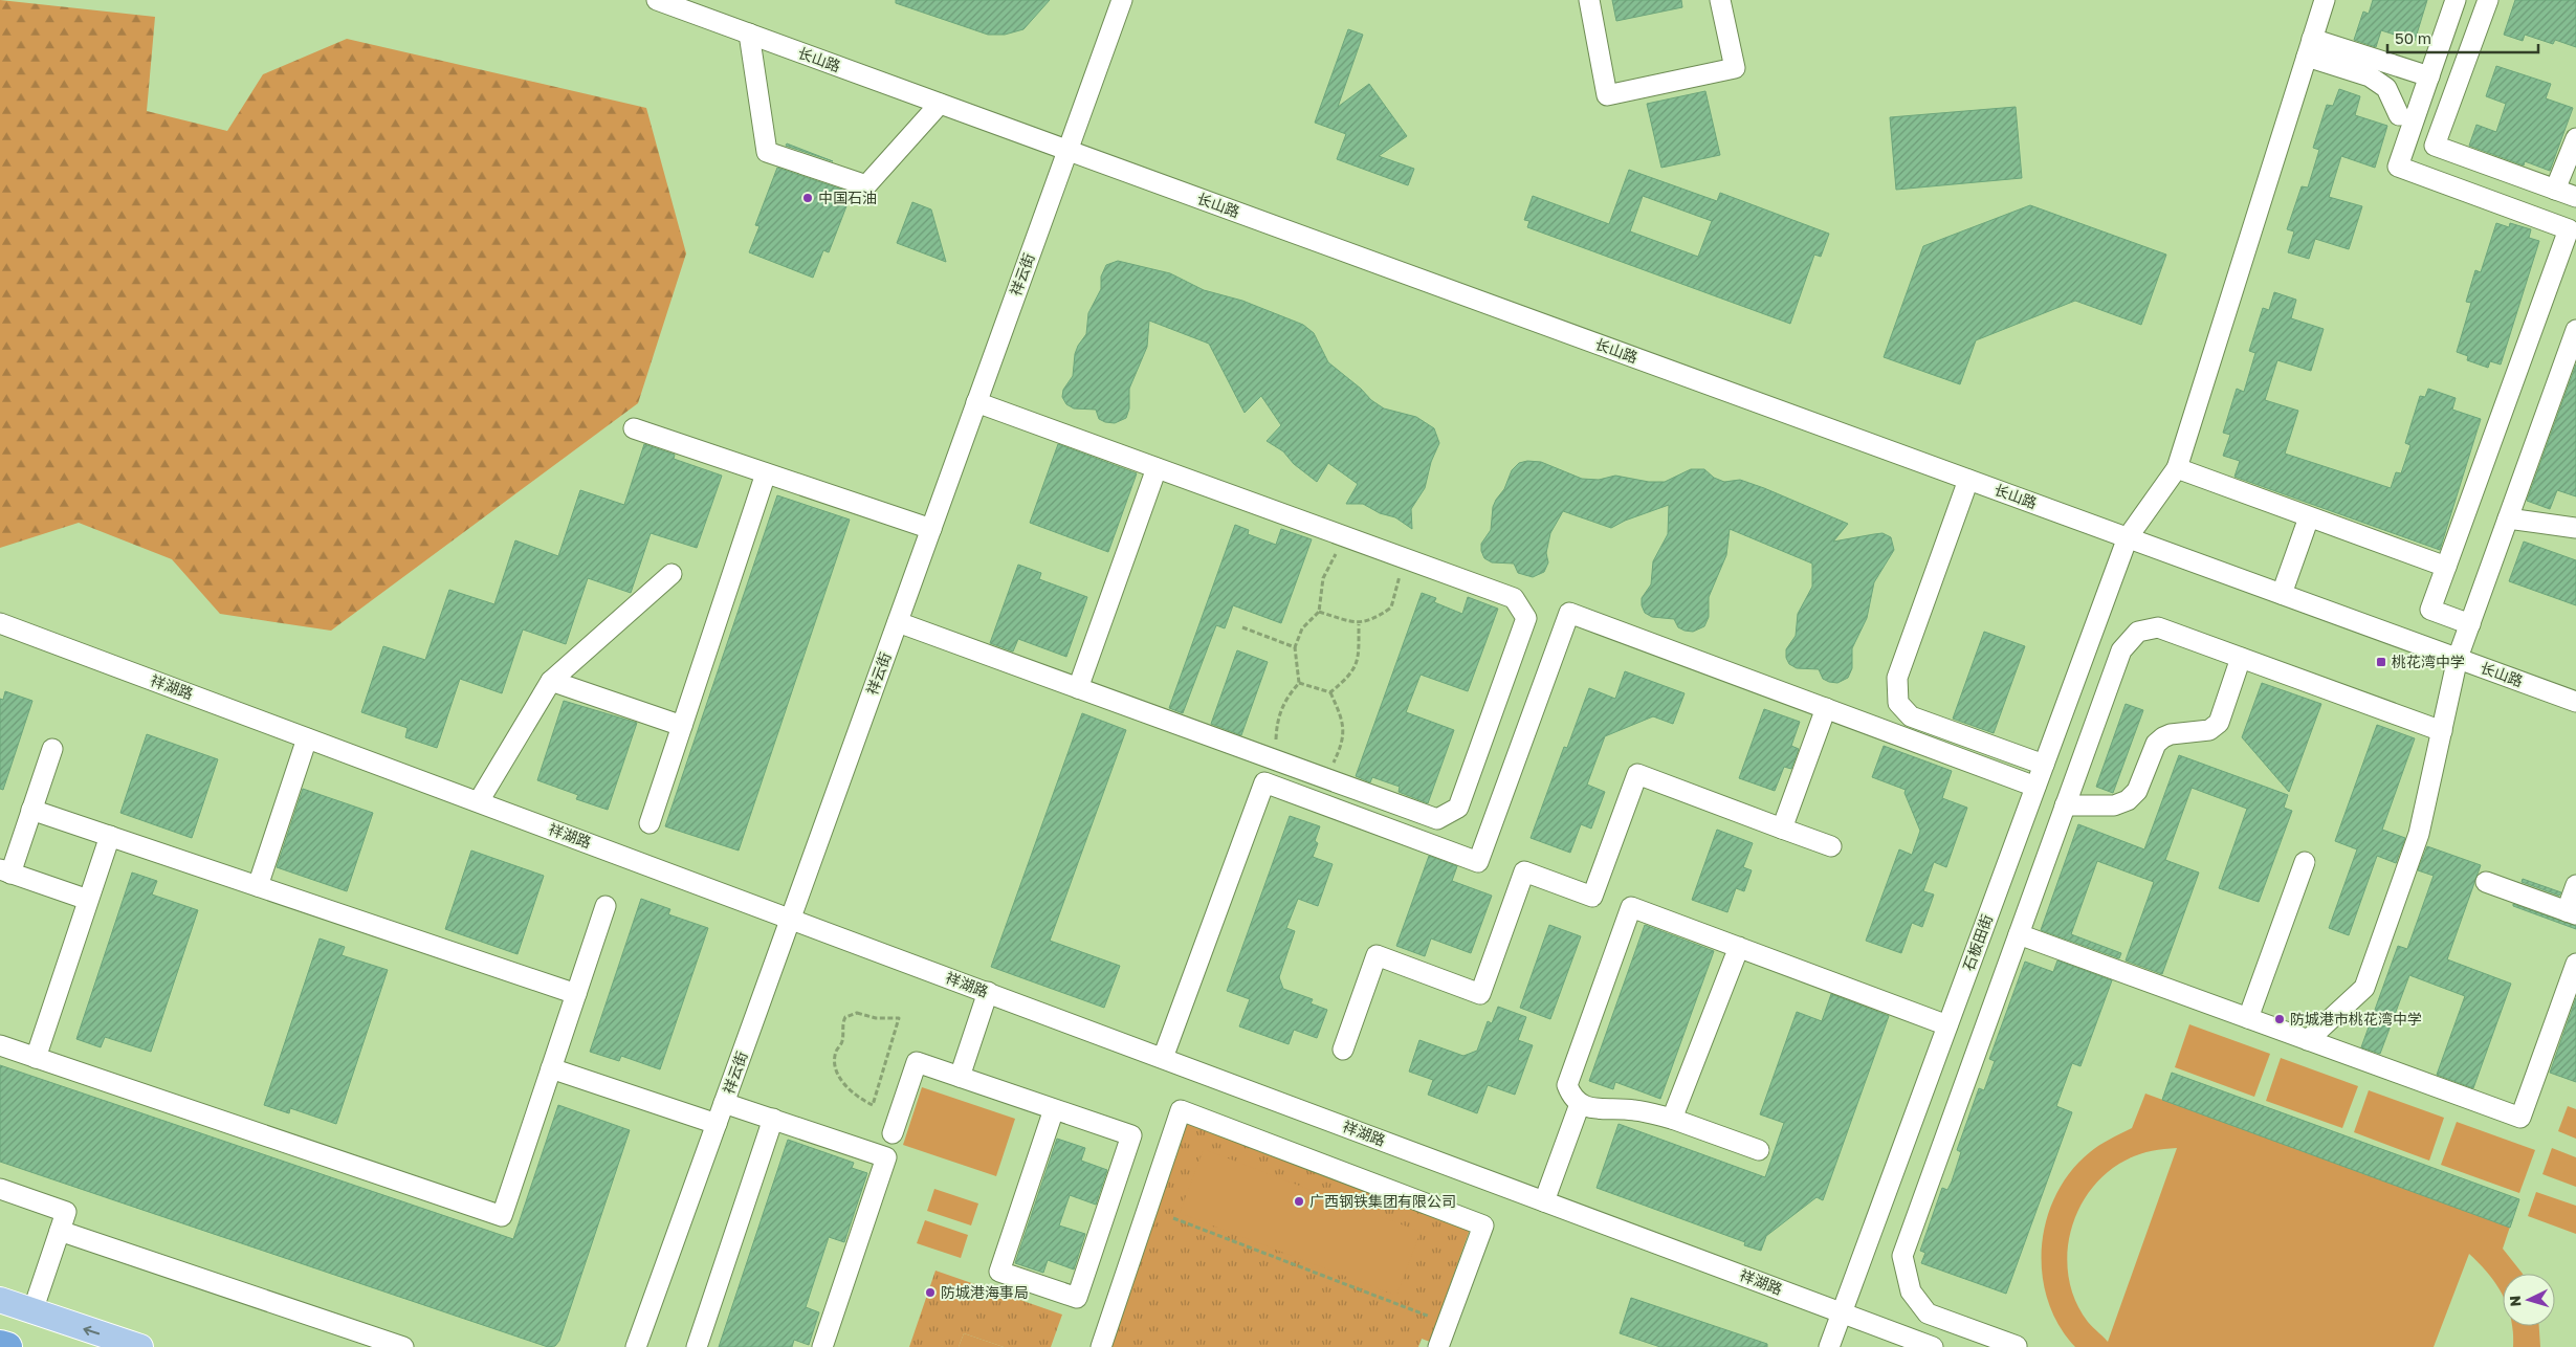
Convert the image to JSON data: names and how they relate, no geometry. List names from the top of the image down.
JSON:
{
  "streets": {
    "street": [
      "长山路",
      "祥云街",
      "祥湖路",
      "石板田街"
    ]
  },
  "crossings": [
    ["长山路", "祥云街"],
    ["长山路", "石板田街"],
    ["祥云街", "祥湖路"],
    ["祥湖路", "石板田街"]
  ],
  "places": {
    "other": [
      "中国石油",
      "防城港市桃花湾中学",
      "广西钢铁集团有限公司",
      "防城港海事局"
    ],
    "transit": ["桃花湾中学"]
  },
  "scale_bar": "50 m",
  "north": "left"
}
